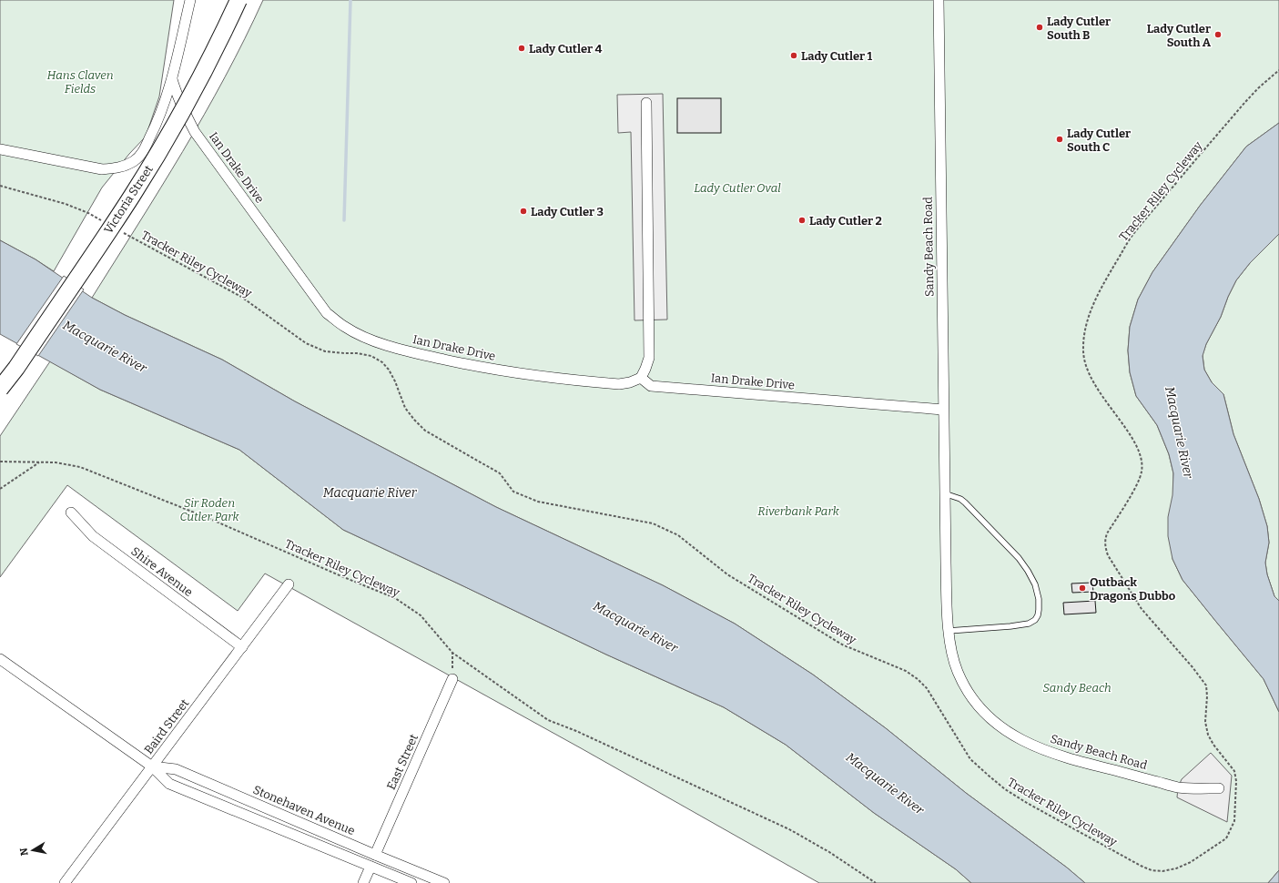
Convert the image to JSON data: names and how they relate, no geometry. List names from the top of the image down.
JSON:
{
  "streets": {
    "highway": ["Victoria Street"],
    "street": [
      "Ian Drake Drive",
      "Sandy Beach Road",
      "Shire Avenue",
      "Baird Street",
      "East Street",
      "Stonehaven Avenue"
    ],
    "path": ["Tracker Riley Cycleway"]
  },
  "crossings": [
    ["Ian Drake Drive", "Sandy Beach Road"],
    ["Shire Avenue", "Baird Street"],
    ["Baird Street", "Stonehaven Avenue"],
    ["East Street", "Stonehaven Avenue"]
  ],
  "water": ["Macquarie River"],
  "parks": [
    "Hans Claven Fields",
    "Lady Cutler Oval",
    "Sir Roden Cutler Park",
    "Riverbank Park",
    "Sandy Beach"
  ],
  "places": [
    "Lady Cutler South B",
    "Lady Cutler South A",
    "Lady Cutler 4",
    "Lady Cutler 1",
    "Lady Cutler South C",
    "Lady Cutler 3",
    "Lady Cutler 2",
    "Outback Dragons Dubbo"
  ],
  "north": "left"
}
